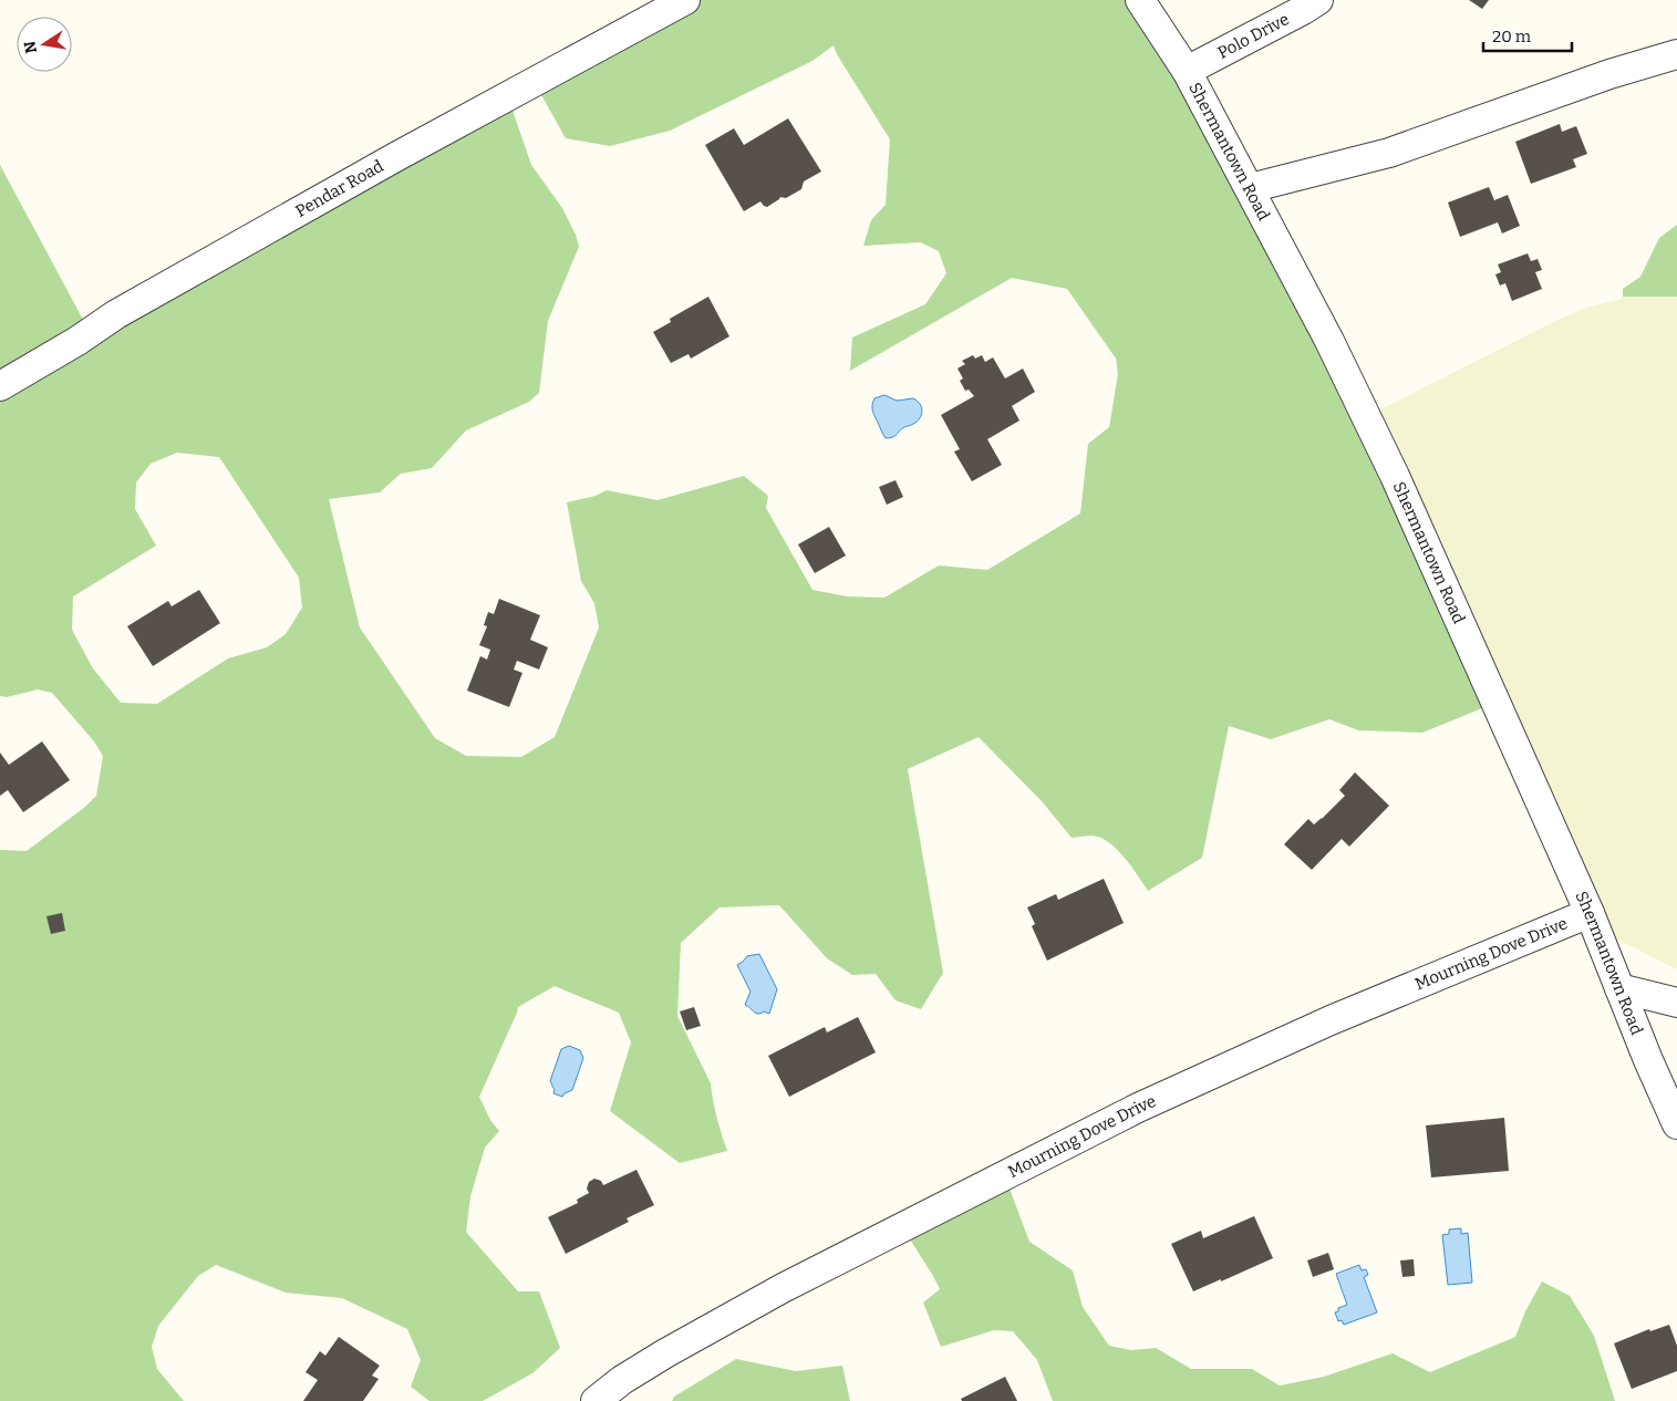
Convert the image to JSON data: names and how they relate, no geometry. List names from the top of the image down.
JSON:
{
  "streets": {
    "street": [
      "Polo Drive",
      "Shermantown Road",
      "Pendar Road",
      "Mourning Dove Drive"
    ]
  },
  "crossings": [
    ["Polo Drive", "Shermantown Road"],
    ["Shermantown Road", "Mourning Dove Drive"]
  ],
  "scale_bar": "20 m",
  "north": "left"
}
